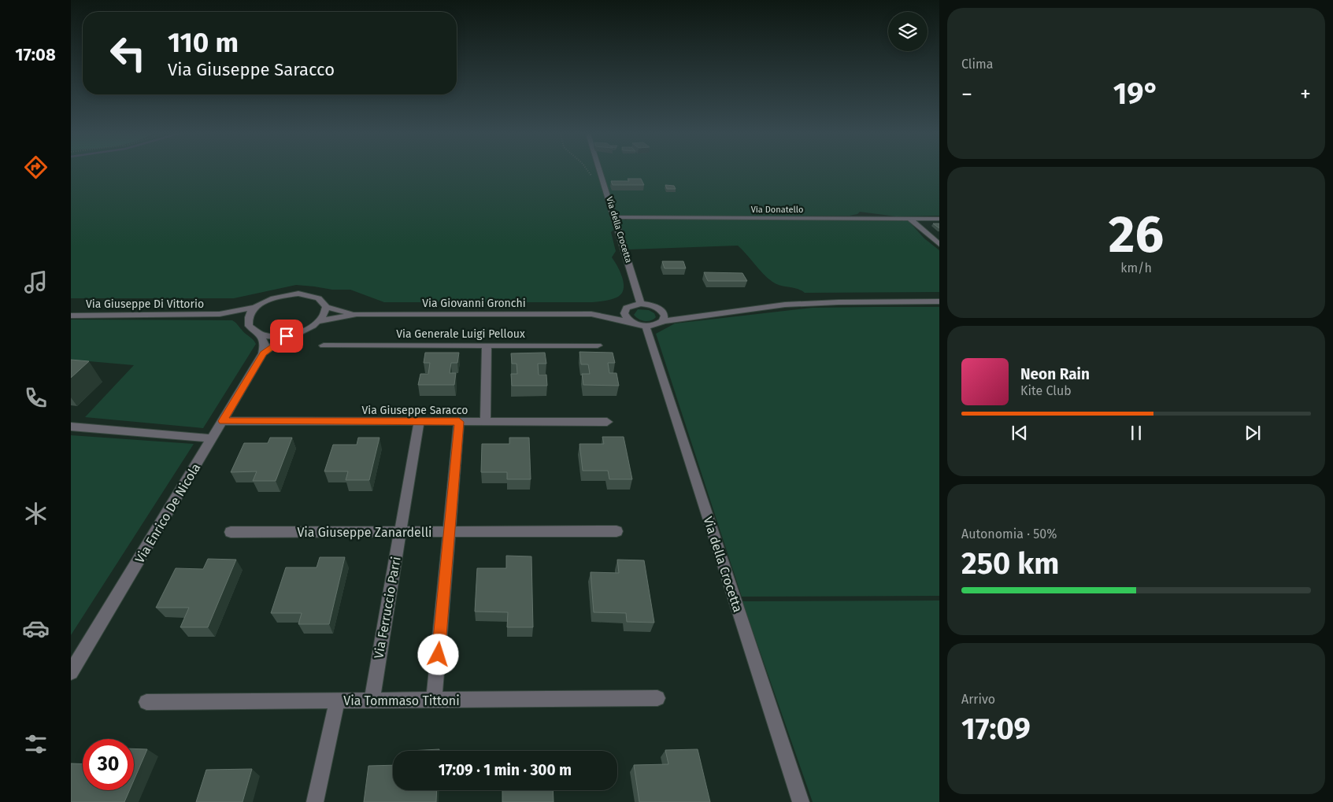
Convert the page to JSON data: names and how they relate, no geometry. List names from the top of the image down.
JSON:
{
  "streets": {
    "street": [
      "Via Donatello",
      "Via della Crocetta",
      "Via Giovanni Gronchi",
      "Via Giuseppe Di Vittorio",
      "Via Generale Luigi Pelloux",
      "Via Giuseppe Saracco",
      "Via Enrico De Nicola",
      "Via Giuseppe Zanardelli",
      "Via Ferruccio Parri",
      "Via Tommaso Tittoni"
    ]
  },
  "crossings": [
    ["Via Donatello", "Via della Crocetta"],
    ["Via della Crocetta", "Via Giovanni Gronchi"],
    ["Via Giovanni Gronchi", "Via Enrico De Nicola"],
    ["Via Giuseppe Saracco", "Via Enrico De Nicola"],
    ["Via Giuseppe Saracco", "Via Ferruccio Parri"],
    ["Via Giuseppe Zanardelli", "Via Ferruccio Parri"],
    ["Via Ferruccio Parri", "Via Tommaso Tittoni"]
  ],
  "page": {
    "tabs": "17:08",
    "tile": [
      "Clima",
      ["26", "km/h"],
      ["Autonomia · 50%", "250 km"],
      ["Arrivo", "17:09"]
    ],
    "turn": ["110 m", "Via Giuseppe Saracco"],
    "heat": ["−", "19°", "+"],
    "song": ["Neon Rain", "Kite Club"],
    "limit": "30",
    "trip": "17:09 · 1 min · 300 m"
  }
}
